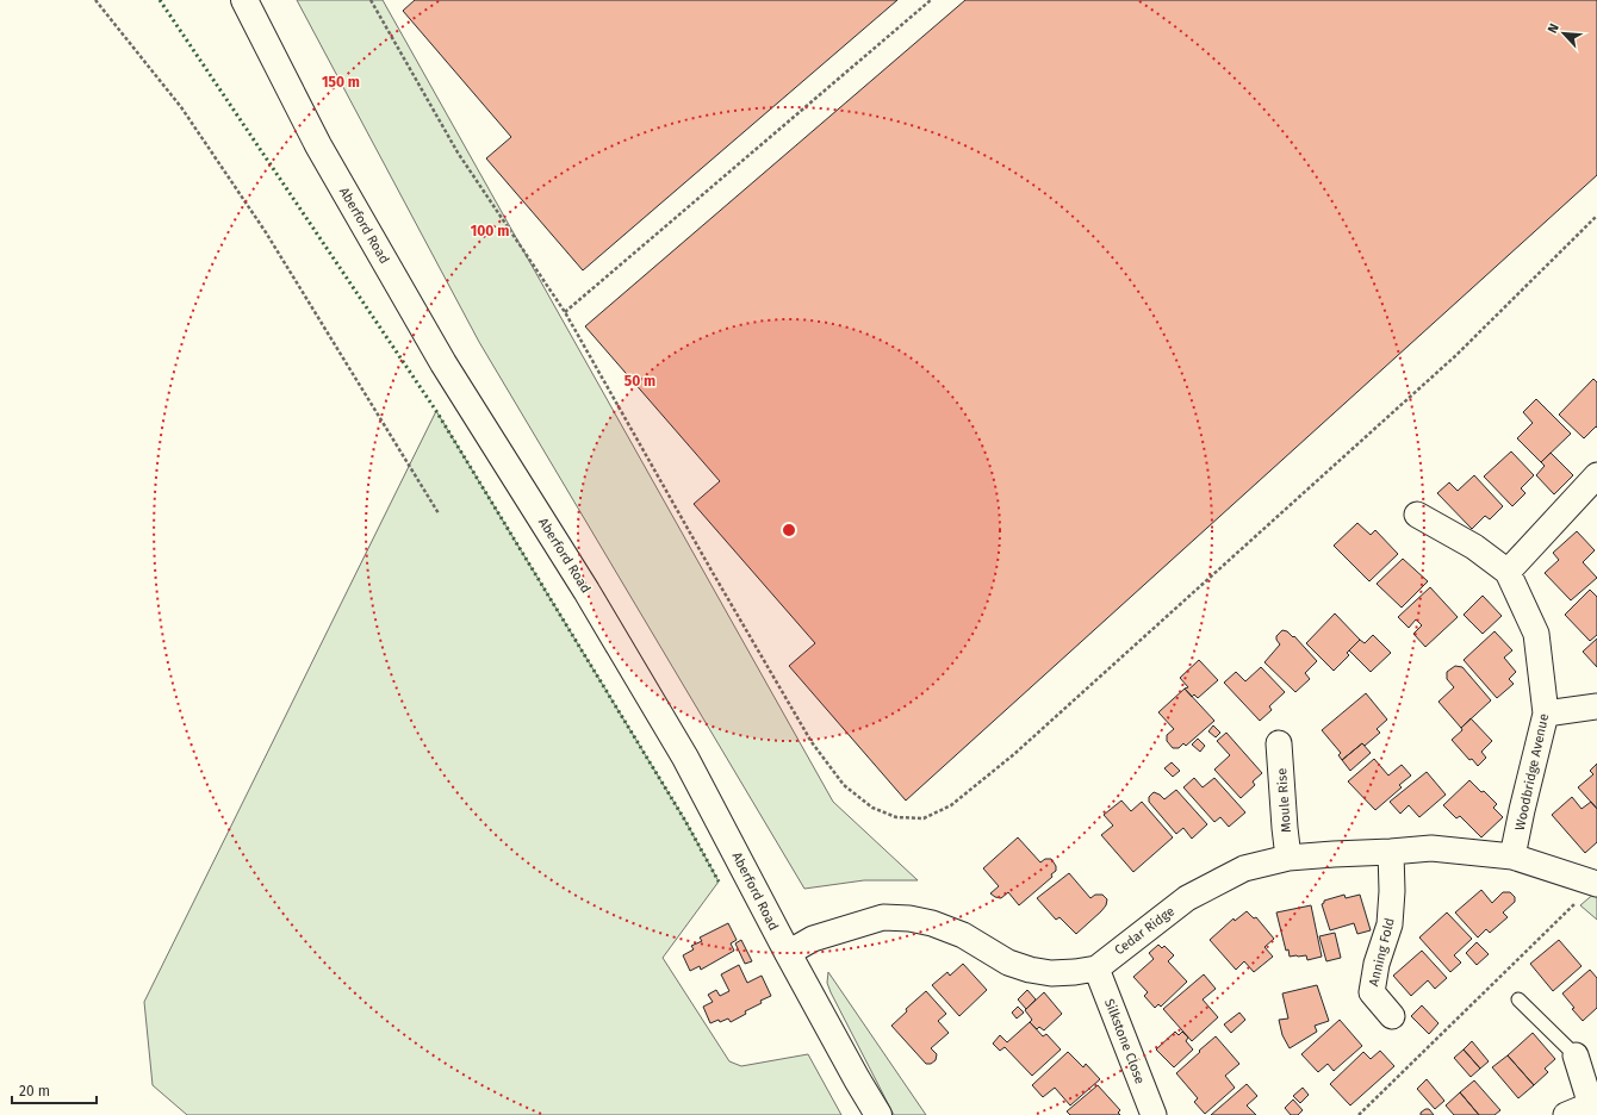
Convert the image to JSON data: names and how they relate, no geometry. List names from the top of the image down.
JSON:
{
  "streets": {
    "main road": ["Aberford Road"],
    "street": [
      "Woodbridge Avenue",
      "Moule Rise",
      "Cedar Ridge",
      "Anning Fold",
      "Silkstone Close"
    ]
  },
  "crossings": [
    ["Aberford Road", "Cedar Ridge"],
    ["Woodbridge Avenue", "Cedar Ridge"],
    ["Moule Rise", "Cedar Ridge"],
    ["Cedar Ridge", "Anning Fold"],
    ["Cedar Ridge", "Silkstone Close"]
  ],
  "scale_bar": "20 m",
  "north": "top left",
  "rings": ["150 m", "100 m", "50 m"]
}
